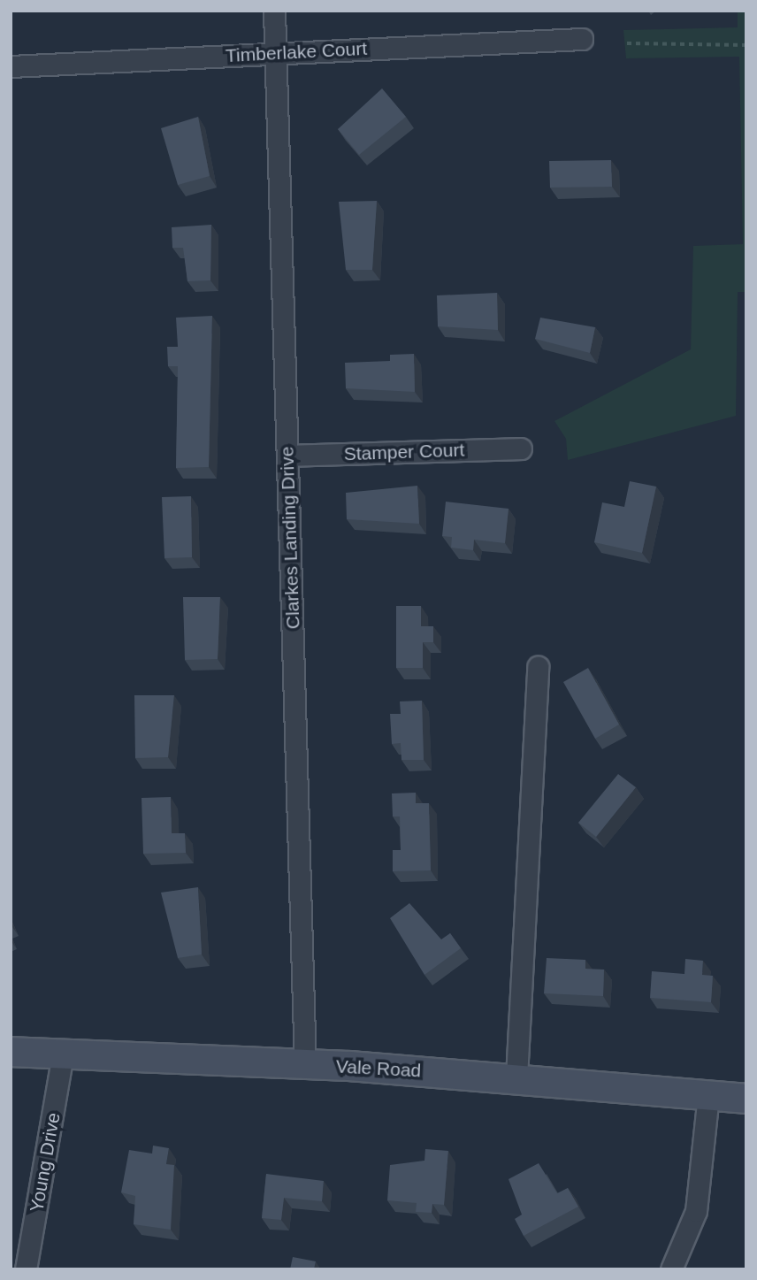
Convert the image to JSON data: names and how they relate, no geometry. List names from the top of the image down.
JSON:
{
  "streets": {
    "main road": ["Vale Road"],
    "street": [
      "Timberlake Court",
      "Stamper Court",
      "Clarkes Landing Drive",
      "Young Drive"
    ]
  },
  "crossings": [
    ["Timberlake Court", "Clarkes Landing Drive"],
    ["Stamper Court", "Clarkes Landing Drive"],
    ["Clarkes Landing Drive", "Vale Road"],
    ["Vale Road", "Young Drive"]
  ]
}
